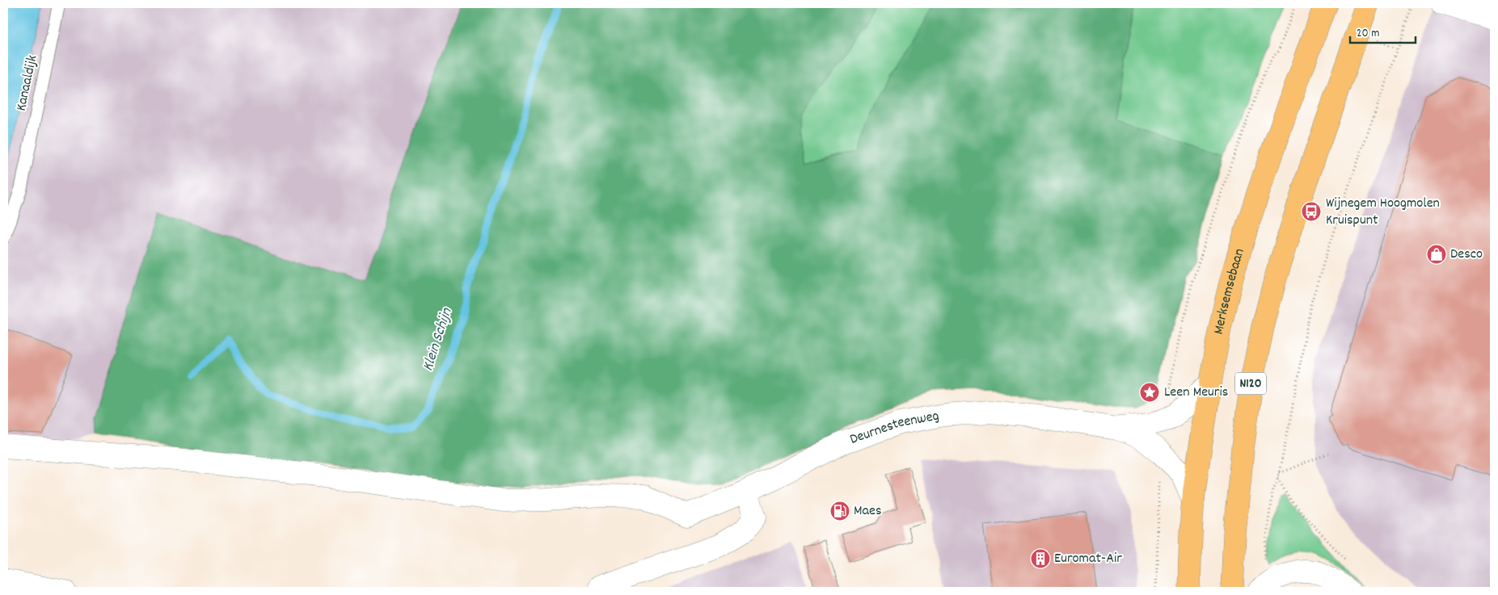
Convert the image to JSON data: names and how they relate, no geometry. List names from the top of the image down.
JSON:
{
  "streets": {
    "main road": ["Merksemsebaan", "N120"],
    "street": ["Deurnesteenweg"],
    "lane": ["Kanaaldijk"]
  },
  "crossings": [
    ["Merksemsebaan", "Deurnesteenweg"]
  ],
  "water": ["Klein Schijn"],
  "places": {
    "bus stop": ["Wijnegem Hoogmolen Kruispunt"],
    "shop": ["Desco"],
    "place": ["Leen Meuris"],
    "fuel station": ["Maes"],
    "building": ["Euromat-Air"]
  },
  "scale_bar": "20 m"
}
